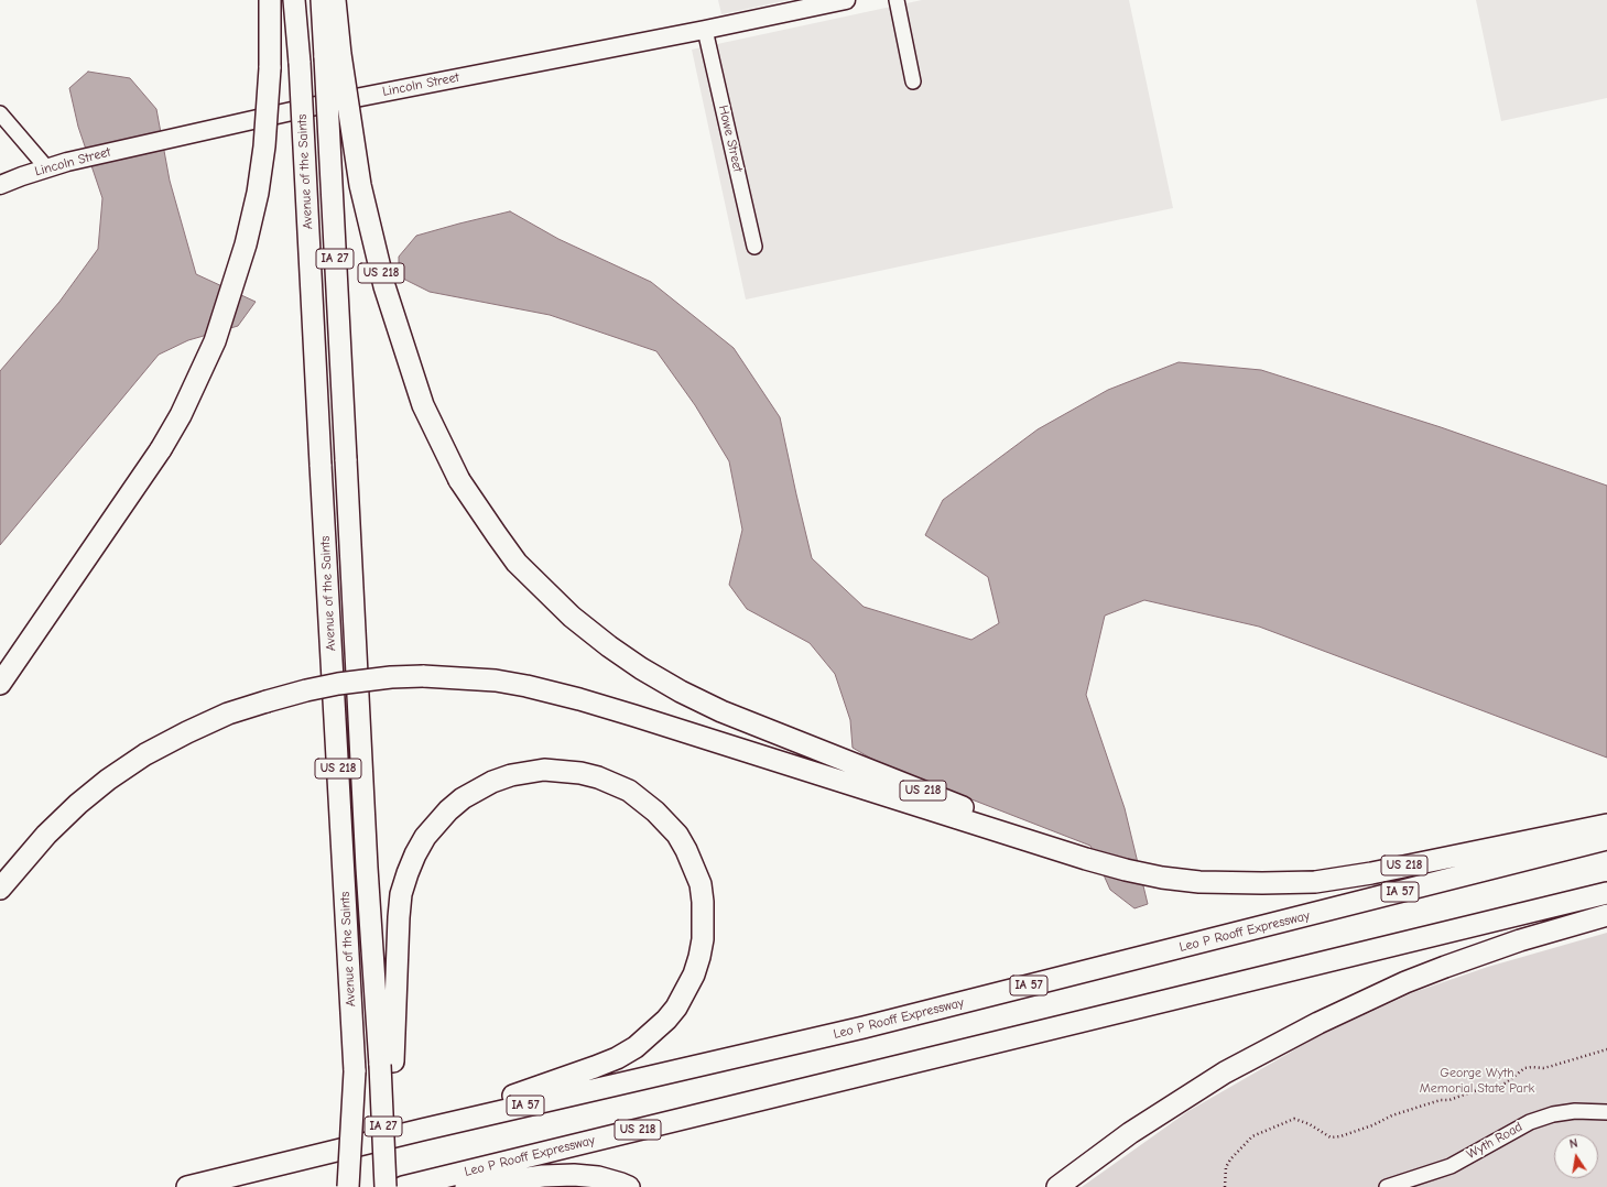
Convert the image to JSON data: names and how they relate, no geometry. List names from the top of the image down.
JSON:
{
  "streets": {
    "highway": [
      "Avenue of the Saints",
      "IA 27",
      "US 218",
      "IA 57",
      "Leo P Rooff Expressway"
    ],
    "main road": ["Lincoln Street"],
    "street": ["Howe Street", "Wyth Road"]
  },
  "crossings": [
    ["Lincoln Street", "Howe Street"],
    ["Avenue of the Saints", "US 218"]
  ],
  "parks": ["George Wyth Memorial State Park"],
  "north": "top"
}
